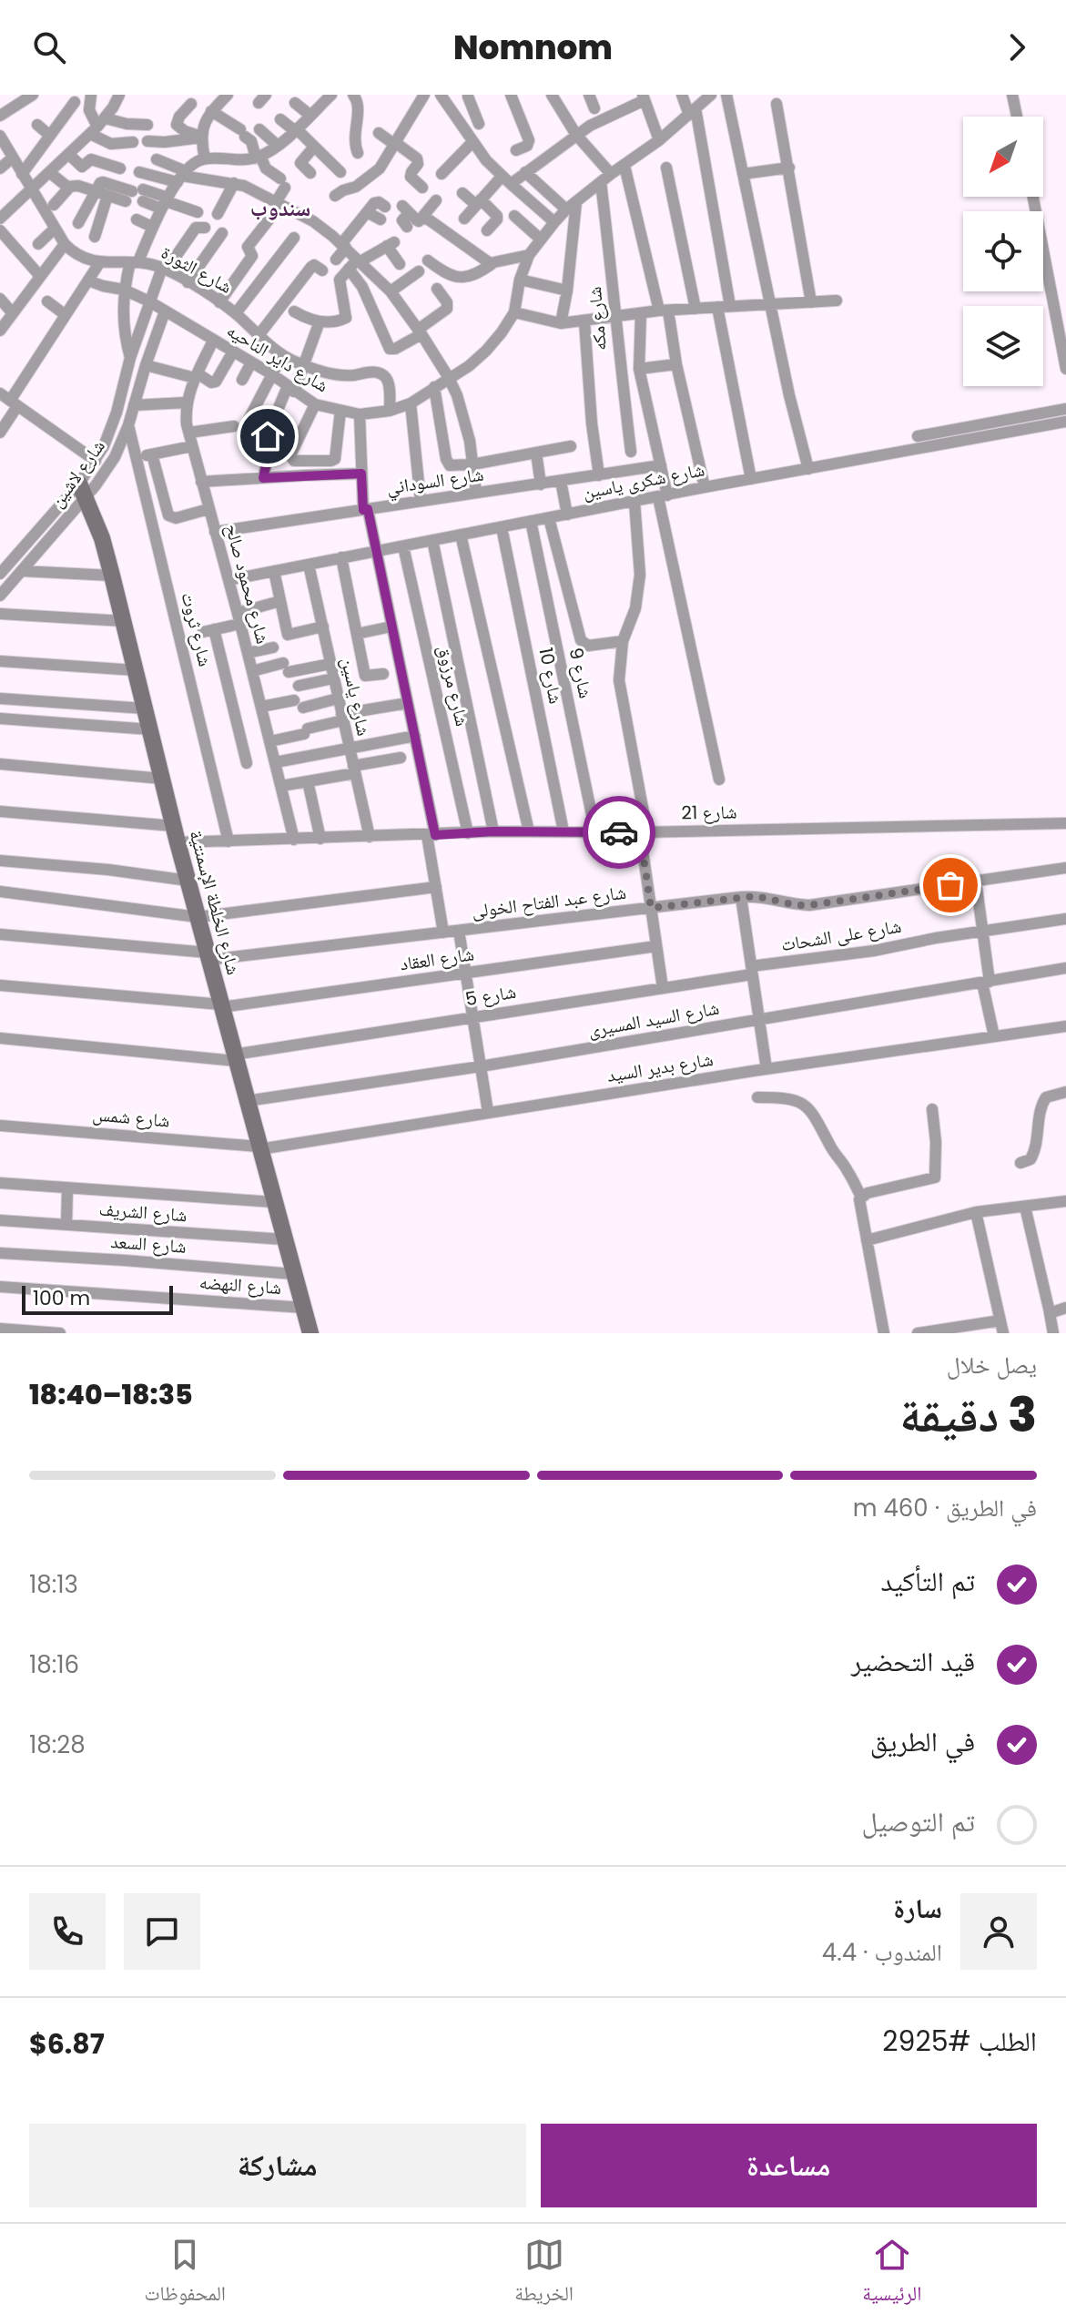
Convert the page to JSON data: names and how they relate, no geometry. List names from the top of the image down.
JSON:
{
  "streets": {
    "street": [
      "شارع الثورة",
      "شارع مكه",
      "شارع داير الناحيه",
      "شارع لاشين",
      "شارع السوداني",
      "شارع شكرى ياسين",
      "شارع محمود صالح",
      "شارع ثروت",
      "شارع 9",
      "شارع 10",
      "شارع مرزوق",
      "شارع ياسين",
      "شارع 21",
      "شارع عبد الفتاح الخولى",
      "شارع الخلطة الإسمنتية",
      "شارع على الشحات",
      "شارع العقاد",
      "شارع 5",
      "شارع السيد المسيرى",
      "شارع بدير السيد",
      "شارع شمس",
      "شارع الشريف",
      "شارع السعد",
      "شارع النهضه"
    ]
  },
  "crossings": [
    ["شارع الثورة", "شارع داير الناحيه"],
    ["شارع الثورة", "شارع لاشين"],
    ["شارع مكه", "شارع داير الناحيه"],
    ["شارع داير الناحيه", "شارع لاشين"],
    ["شارع داير الناحيه", "شارع محمود صالح"],
    ["شارع لاشين", "شارع ثروت"],
    ["شارع لاشين", "شارع الخلطة الإسمنتية"],
    ["شارع السوداني", "شارع محمود صالح"],
    ["شارع شكرى ياسين", "شارع محمود صالح"],
    ["شارع شكرى ياسين", "شارع 9"],
    ["شارع شكرى ياسين", "شارع 10"],
    ["شارع شكرى ياسين", "شارع مرزوق"],
    ["شارع شكرى ياسين", "شارع ياسين"],
    ["شارع محمود صالح", "شارع 21"],
    ["شارع ثروت", "شارع 21"],
    ["شارع 9", "شارع 21"],
    ["شارع 10", "شارع 21"],
    ["شارع مرزوق", "شارع 21"],
    ["شارع ياسين", "شارع 21"],
    ["شارع 21", "شارع الخلطة الإسمنتية"],
    ["شارع عبد الفتاح الخولى", "شارع الخلطة الإسمنتية"],
    ["شارع الخلطة الإسمنتية", "شارع العقاد"],
    ["شارع الخلطة الإسمنتية", "شارع 5"],
    ["شارع الخلطة الإسمنتية", "شارع السيد المسيرى"],
    ["شارع الخلطة الإسمنتية", "شارع بدير السيد"],
    ["شارع الخلطة الإسمنتية", "شارع شمس"],
    ["شارع الخلطة الإسمنتية", "شارع الشريف"],
    ["شارع الخلطة الإسمنتية", "شارع السعد"],
    ["شارع الخلطة الإسمنتية", "شارع النهضه"],
    ["شارع على الشحات", "شارع 5"],
    ["شارع بدير السيد", "شارع شمس"]
  ],
  "districts": ["سندوب"],
  "scale_bar": "100 m",
  "north": "bottom left",
  "page": {
    "header": "Nomnom",
    "scale": "100 m",
    "heading": ["3 دقيقة", "يصل خلال", "18:35–18:40"],
    "panel": [
      "سارة",
      "المندوب · 4.4",
      "الطلب #2925",
      "$6.87"
    ],
    "bar": "في الطريق · 460 m",
    "list": [
      ["تم التأكيد", "18:13"],
      ["قيد التحضير", "18:16"],
      ["في الطريق", "18:28"],
      "تم التوصيل"
    ],
    "buttons": ["مساعدة", "مشاركة"],
    "tabs": ["الرئيسية", "الخريطة", "المحفوظات"]
  }
}
